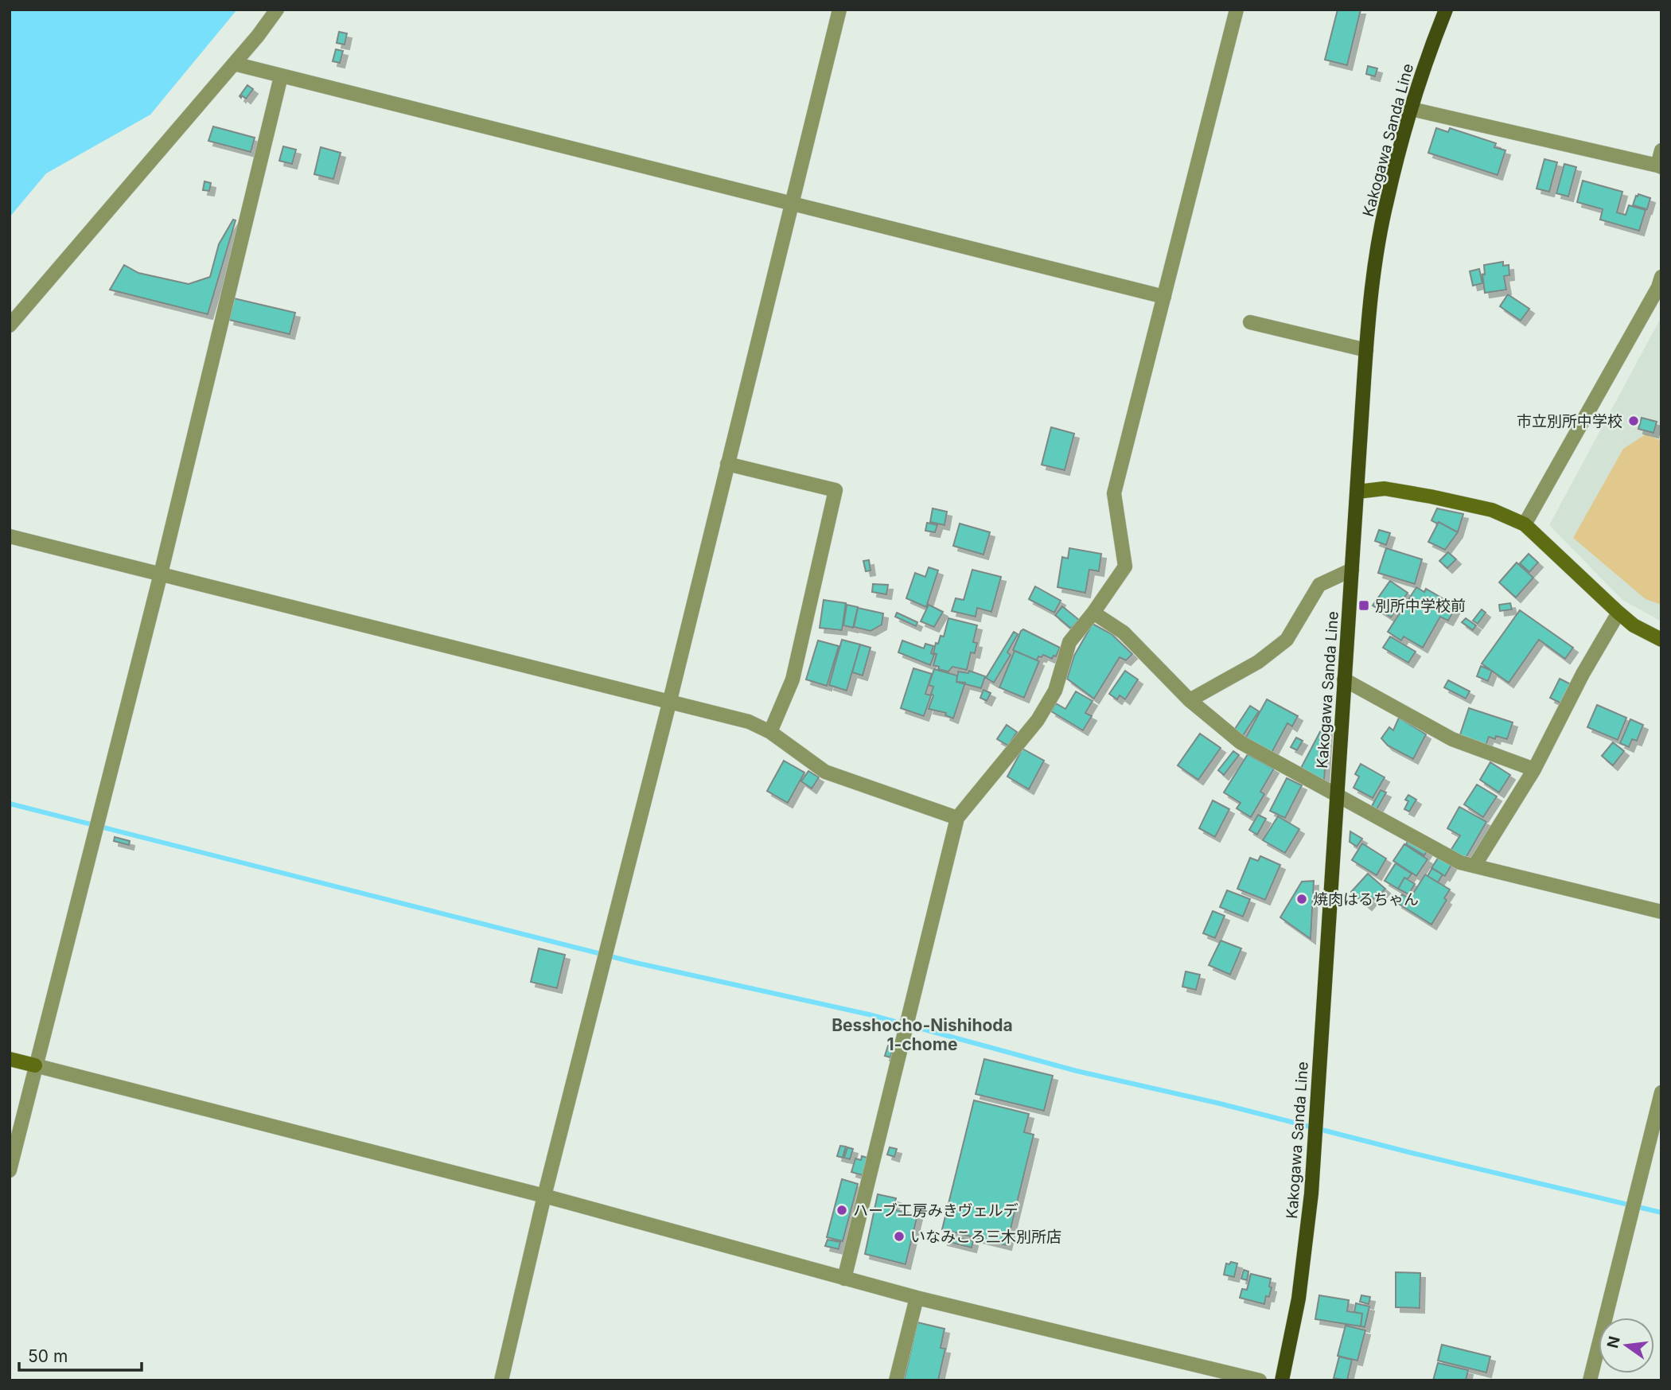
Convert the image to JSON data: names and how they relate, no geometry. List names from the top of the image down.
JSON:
{
  "streets": {
    "main road": ["Kakogawa Sanda Line"]
  },
  "districts": ["Besshocho-Nishihoda 1-chome"],
  "places": {
    "other": [
      "市立別所中学校",
      "焼肉はるちゃん",
      "ハーブ工房みきヴェルデ",
      "いなみころ三木別所店"
    ],
    "transit": ["別所中学校前"]
  },
  "scale_bar": "50 m",
  "north": "left"
}
